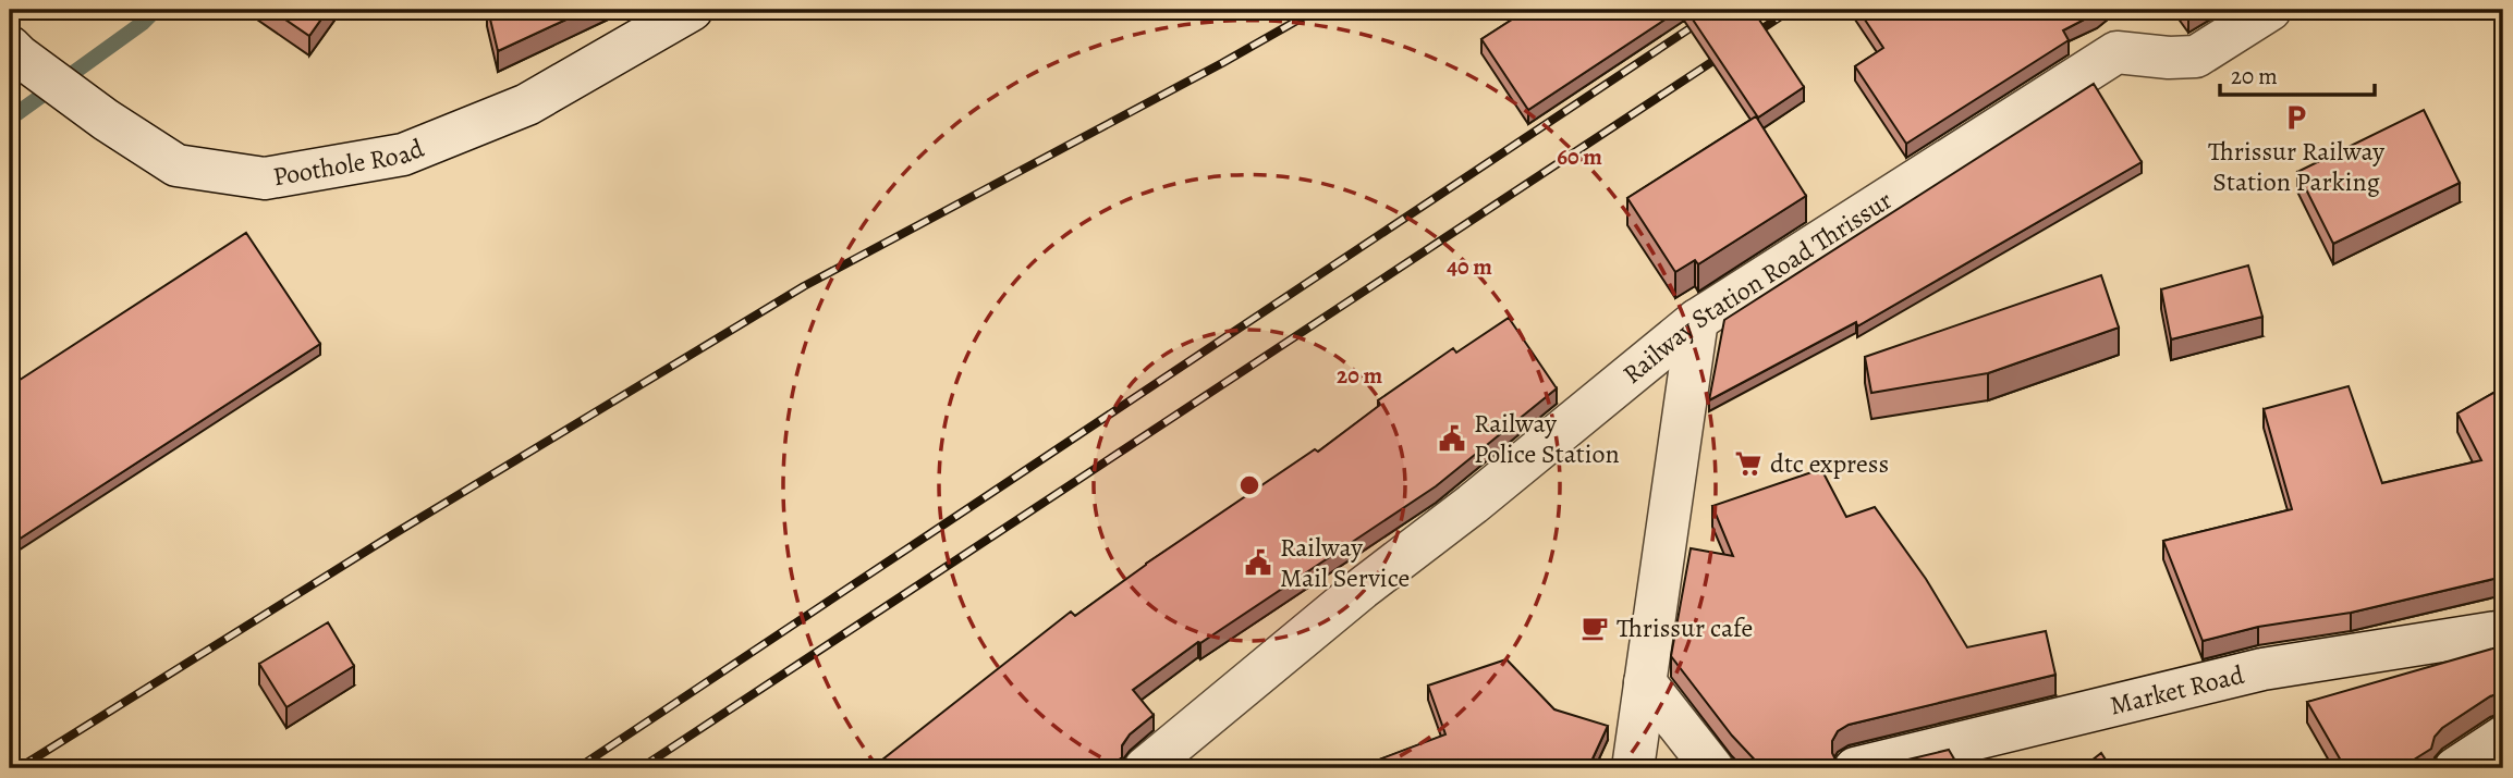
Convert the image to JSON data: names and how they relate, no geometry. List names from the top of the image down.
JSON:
{
  "streets": {
    "street": ["Poothole Road", "Railway Station Road Thrissur", "Market Road"]
  },
  "places": {
    "parking": ["Thrissur Railway Station Parking"],
    "public building": ["Railway Police Station", "Railway Mail Service"],
    "supermarket": ["dtc express"],
    "cafe": ["Thrissur cafe"]
  },
  "scale_bar": "20 m",
  "rings": ["60 m", "40 m", "20 m"]
}
